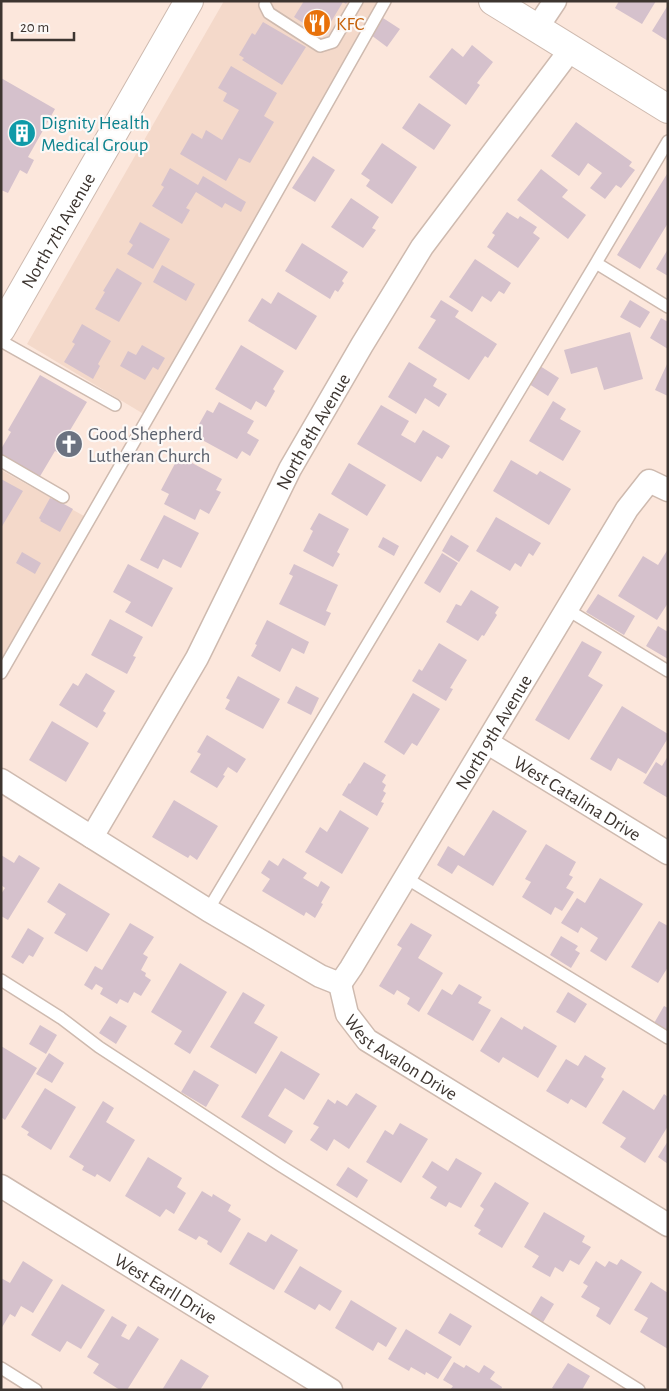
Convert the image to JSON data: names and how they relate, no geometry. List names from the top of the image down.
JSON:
{
  "streets": {
    "main road": ["North 7th Avenue"],
    "street": [
      "North 8th Avenue",
      "North 9th Avenue",
      "West Catalina Drive",
      "West Avalon Drive",
      "West Earll Drive"
    ]
  },
  "crossings": [
    ["North 8th Avenue", "West Avalon Drive"],
    ["North 9th Avenue", "West Catalina Drive"],
    ["North 9th Avenue", "West Avalon Drive"]
  ],
  "places": {
    "restaurant": ["KFC"],
    "building": ["Dignity Health Medical Group"],
    "church": ["Good Shepherd Lutheran Church"]
  },
  "scale_bar": "20 m"
}
